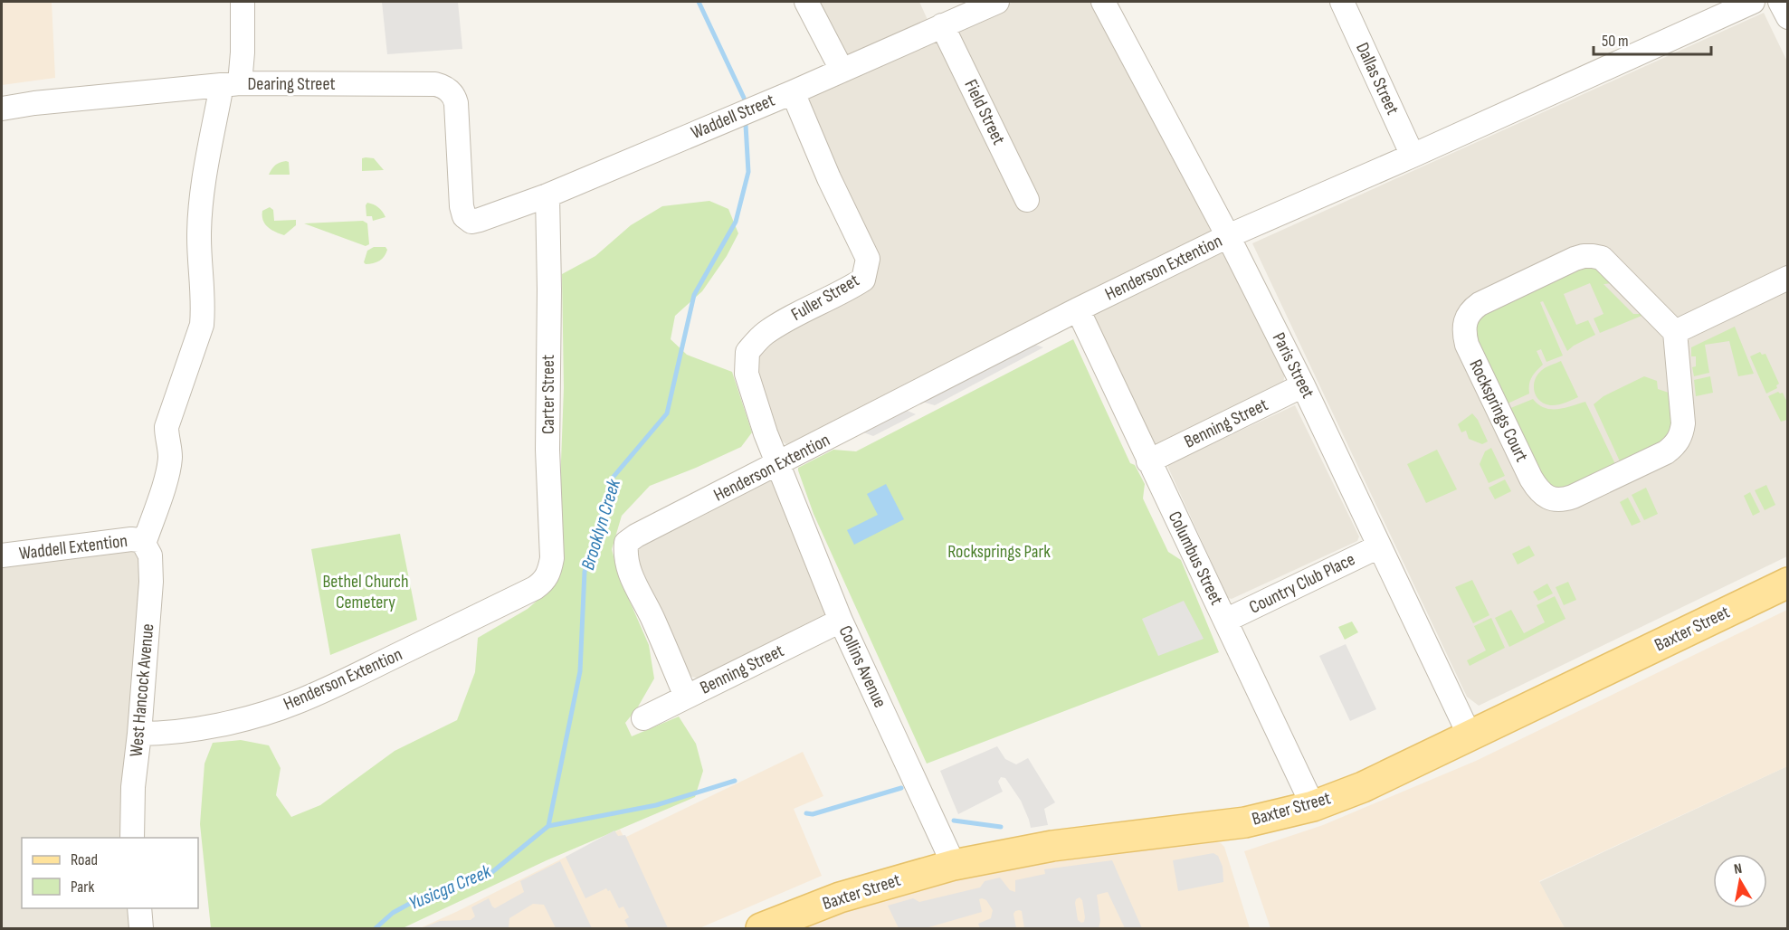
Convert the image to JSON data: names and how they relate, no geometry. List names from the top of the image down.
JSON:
{
  "streets": {
    "main road": ["Baxter Street"],
    "street": [
      "Dallas Street",
      "Dearing Street",
      "Field Street",
      "Waddell Street",
      "Henderson Extention",
      "Fuller Street",
      "Paris Street",
      "Carter Street",
      "Rocksprings Court",
      "Benning Street",
      "Waddell Extention",
      "Columbus Street",
      "Country Club Place",
      "Collins Avenue",
      "West Hancock Avenue"
    ]
  },
  "crossings": [
    ["Dallas Street", "Henderson Extention"],
    ["Dearing Street", "Waddell Street"],
    ["Field Street", "Waddell Street"],
    ["Waddell Street", "Fuller Street"],
    ["Waddell Street", "Carter Street"],
    ["Henderson Extention", "Fuller Street"],
    ["Henderson Extention", "Paris Street"],
    ["Henderson Extention", "Carter Street"],
    ["Henderson Extention", "Benning Street"],
    ["Henderson Extention", "Columbus Street"],
    ["Henderson Extention", "Collins Avenue"],
    ["Henderson Extention", "West Hancock Avenue"],
    ["Fuller Street", "Collins Avenue"],
    ["Paris Street", "Benning Street"],
    ["Paris Street", "Country Club Place"],
    ["Paris Street", "Baxter Street"],
    ["Benning Street", "Columbus Street"],
    ["Benning Street", "Collins Avenue"],
    ["Waddell Extention", "West Hancock Avenue"],
    ["Columbus Street", "Country Club Place"],
    ["Columbus Street", "Baxter Street"],
    ["Baxter Street", "Collins Avenue"]
  ],
  "water": ["Brooklyn Creek", "Yusicga Creek"],
  "parks": ["Rocksprings Park", "Bethel Church Cemetery"],
  "legend": ["Road", "Park"],
  "scale_bar": "50 m",
  "north": "top"
}
